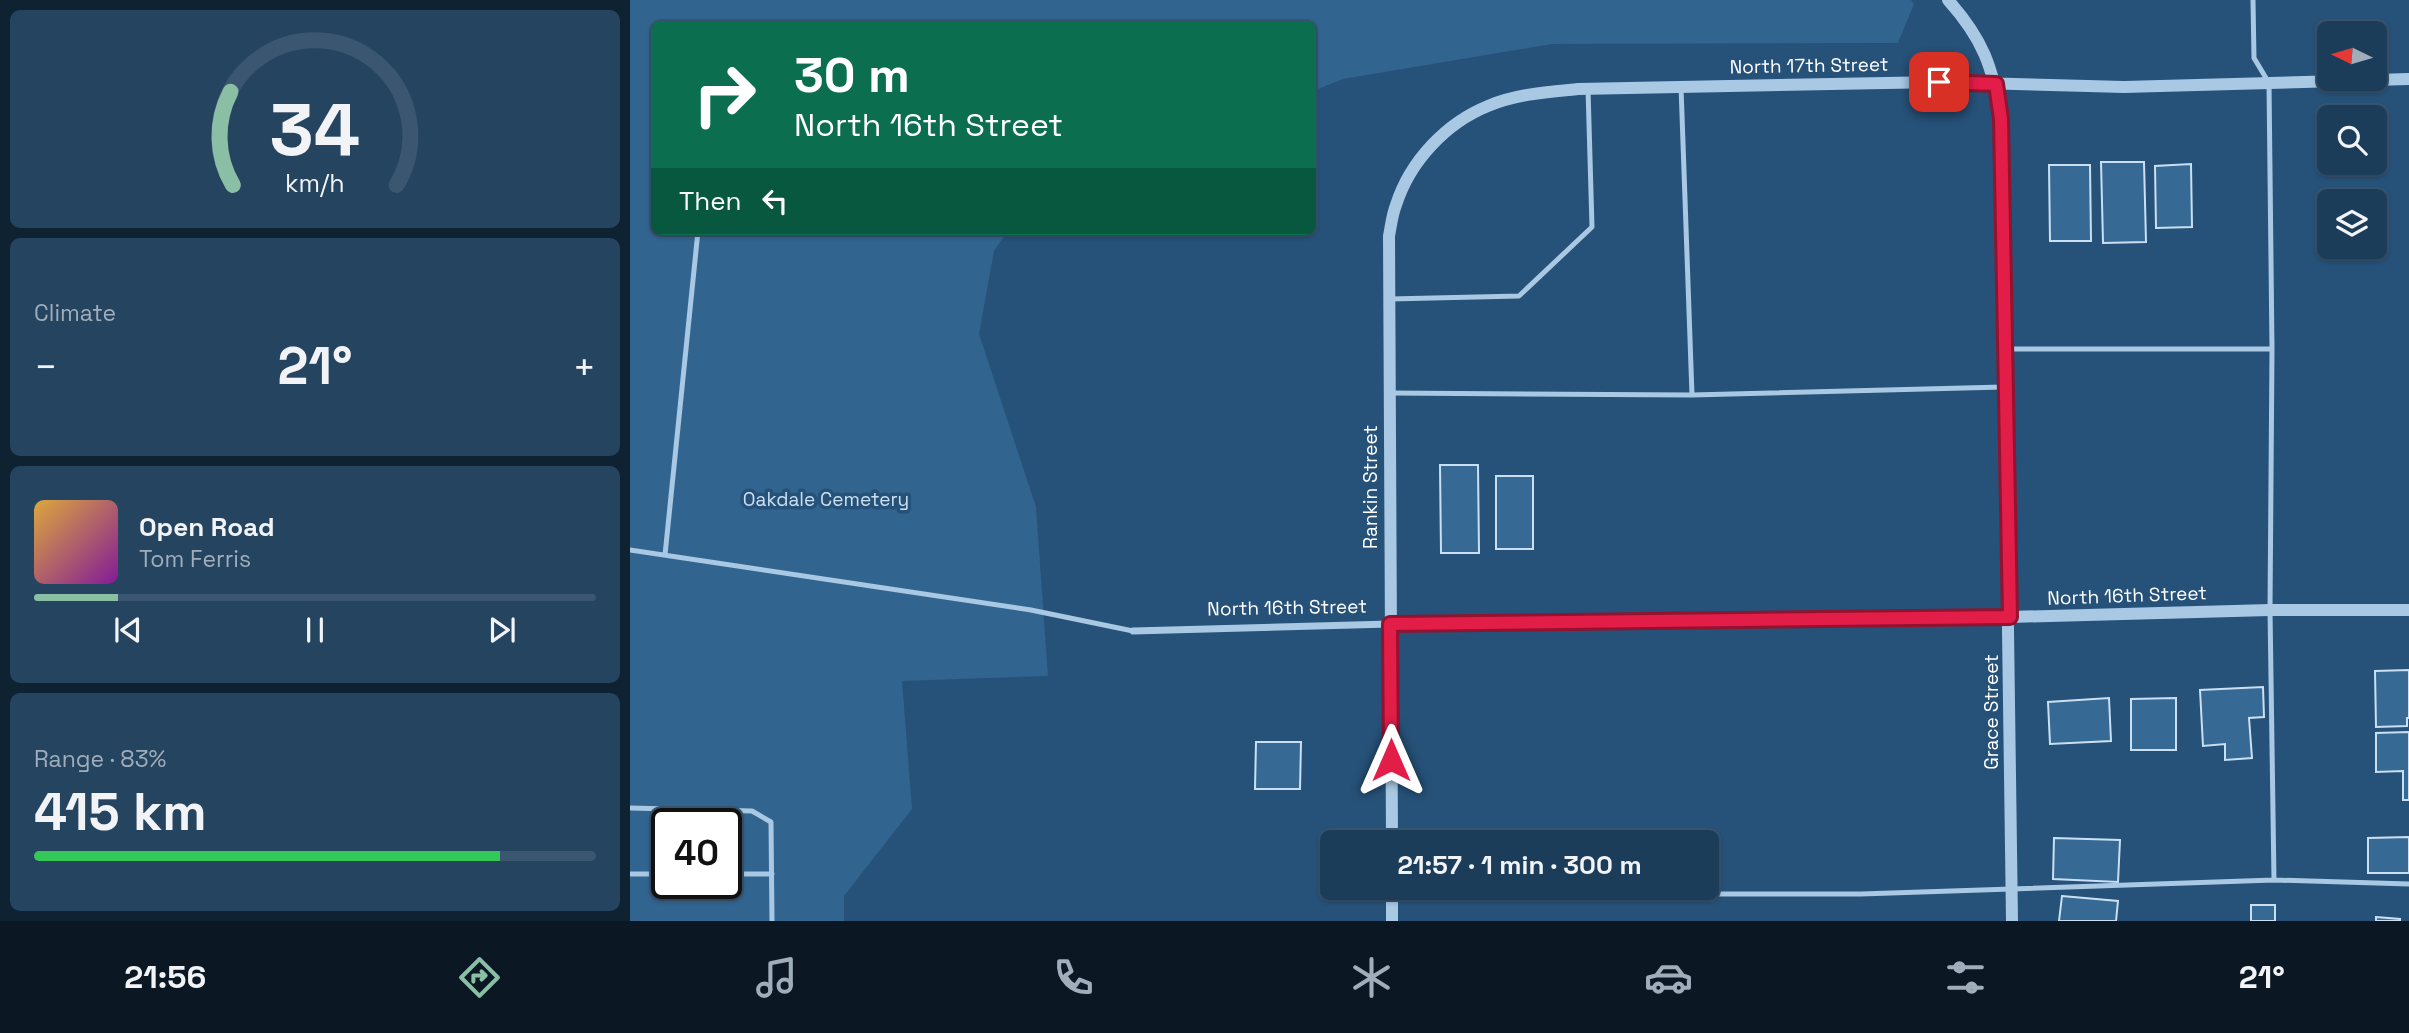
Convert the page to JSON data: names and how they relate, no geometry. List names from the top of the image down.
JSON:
{
  "streets": {
    "street": [
      "North 17th Street",
      "Rankin Street",
      "North 16th Street",
      "Grace Street"
    ]
  },
  "crossings": [
    ["North 17th Street", "Rankin Street"],
    ["North 17th Street", "Grace Street"],
    ["Rankin Street", "North 16th Street"],
    ["North 16th Street", "Grace Street"]
  ],
  "parks": ["Oakdale Cemetery"],
  "north": "left",
  "page": {
    "turn": ["30 m", "North 16th Street"],
    "then": "Then",
    "tile": [
      "Climate",
      ["Range · 83%", "415 km"]
    ],
    "heat": ["−", "21°", "+"],
    "song": ["Open Road", "Tom Ferris"],
    "limit": "40",
    "trip": "21:57 · 1 min · 300 m",
    "tabs": ["21:56", "21°"],
    "gauge": ["34", "km/h"]
  }
}
